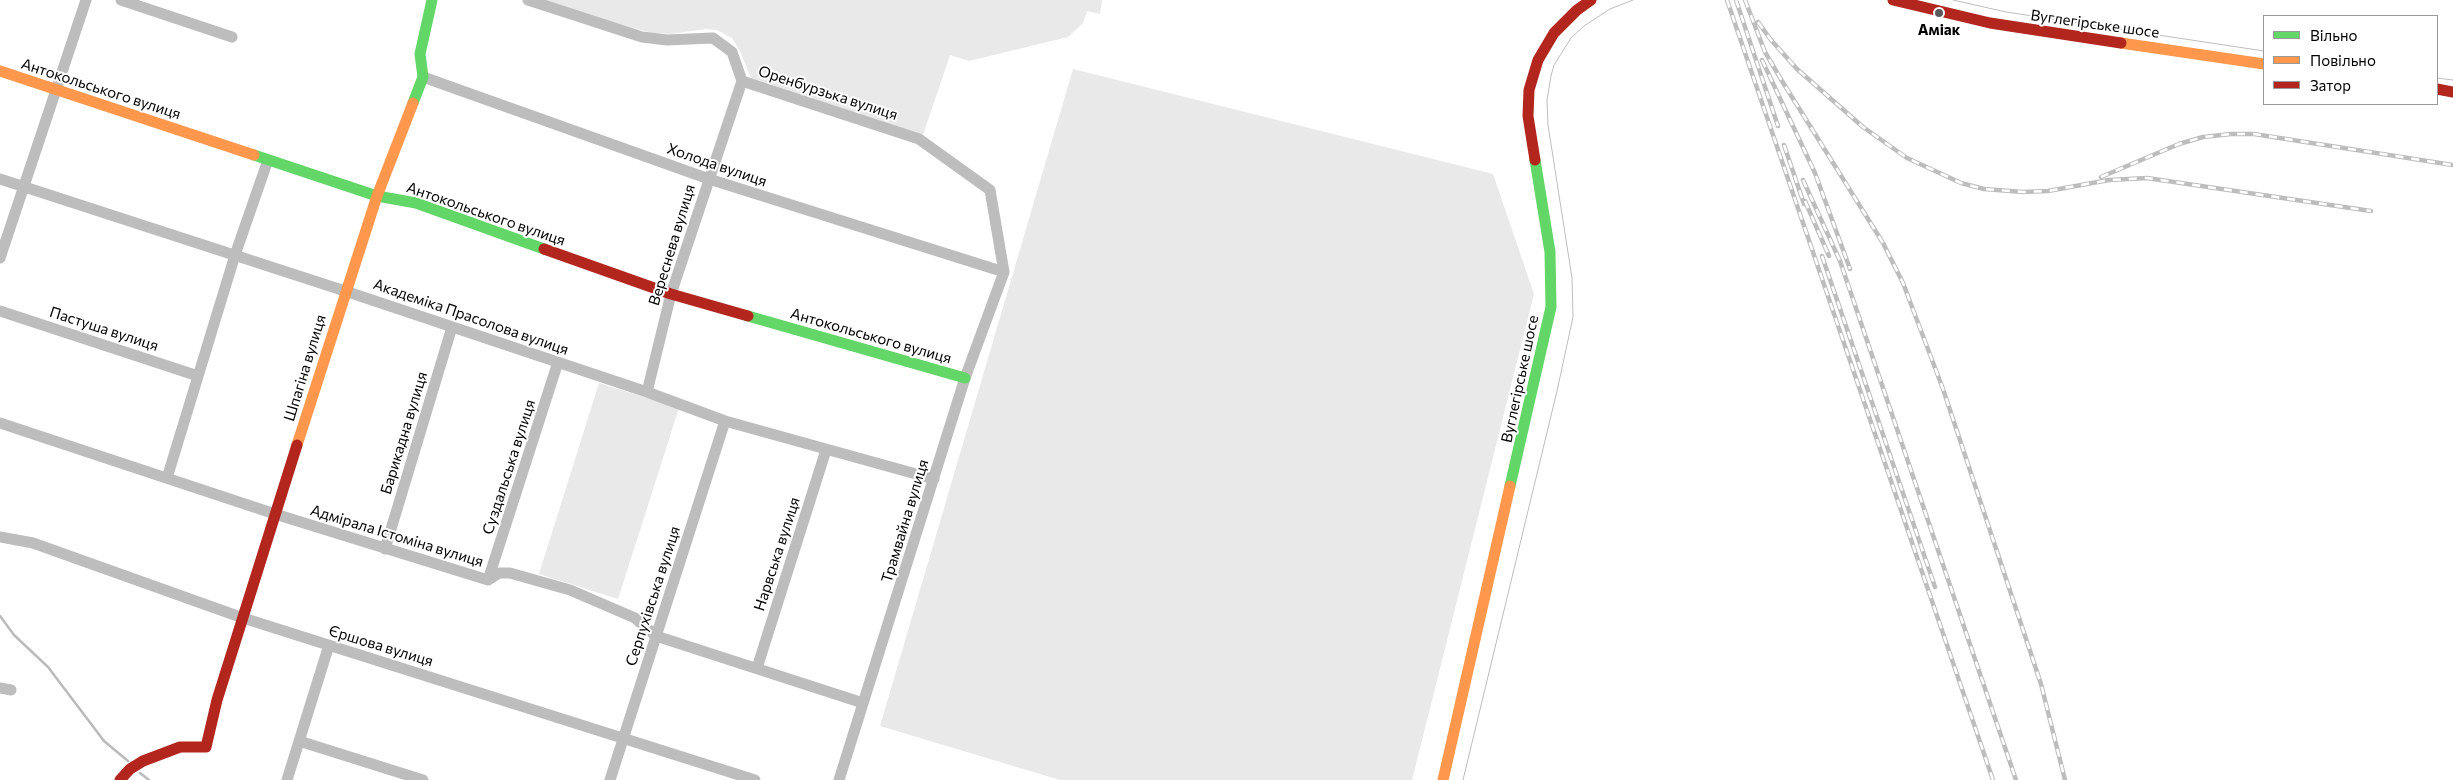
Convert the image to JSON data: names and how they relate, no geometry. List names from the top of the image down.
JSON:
{
  "streets": {
    "street": [
      "Вуглегірське шосе",
      "Антокольського вулиця",
      "Оренбурзька вулиця",
      "Холода вулиця",
      "Вереснева вулиця",
      "Академіка Прасолова вулиця",
      "Пастуша вулиця",
      "Шпагіна вулиця",
      "Барикадна вулиця",
      "Суздальська вулиця",
      "Трамвайна вулиця",
      "Адмірала Істоміна вулиця",
      "Нарвська вулиця",
      "Серпухівська вулиця",
      "Єршова вулиця"
    ]
  },
  "crossings": [
    ["Антокольського вулиця", "Вереснева вулиця"],
    ["Антокольського вулиця", "Шпагіна вулиця"],
    ["Антокольського вулиця", "Трамвайна вулиця"],
    ["Оренбурзька вулиця", "Холода вулиця"],
    ["Оренбурзька вулиця", "Вереснева вулиця"],
    ["Оренбурзька вулиця", "Трамвайна вулиця"],
    ["Холода вулиця", "Вереснева вулиця"],
    ["Холода вулиця", "Шпагіна вулиця"],
    ["Холода вулиця", "Трамвайна вулиця"],
    ["Вереснева вулиця", "Академіка Прасолова вулиця"],
    ["Академіка Прасолова вулиця", "Шпагіна вулиця"],
    ["Академіка Прасолова вулиця", "Барикадна вулиця"],
    ["Академіка Прасолова вулиця", "Суздальська вулиця"],
    ["Академіка Прасолова вулиця", "Трамвайна вулиця"],
    ["Академіка Прасолова вулиця", "Нарвська вулиця"],
    ["Академіка Прасолова вулиця", "Серпухівська вулиця"],
    ["Шпагіна вулиця", "Адмірала Істоміна вулиця"],
    ["Шпагіна вулиця", "Єршова вулиця"],
    ["Барикадна вулиця", "Адмірала Істоміна вулиця"],
    ["Суздальська вулиця", "Адмірала Істоміна вулиця"],
    ["Трамвайна вулиця", "Адмірала Істоміна вулиця"],
    ["Адмірала Істоміна вулиця", "Нарвська вулиця"],
    ["Адмірала Істоміна вулиця", "Серпухівська вулиця"],
    ["Серпухівська вулиця", "Єршова вулиця"]
  ],
  "places": ["Аміак"],
  "legend": ["Вільно", "Повільно", "Затор"]
}
